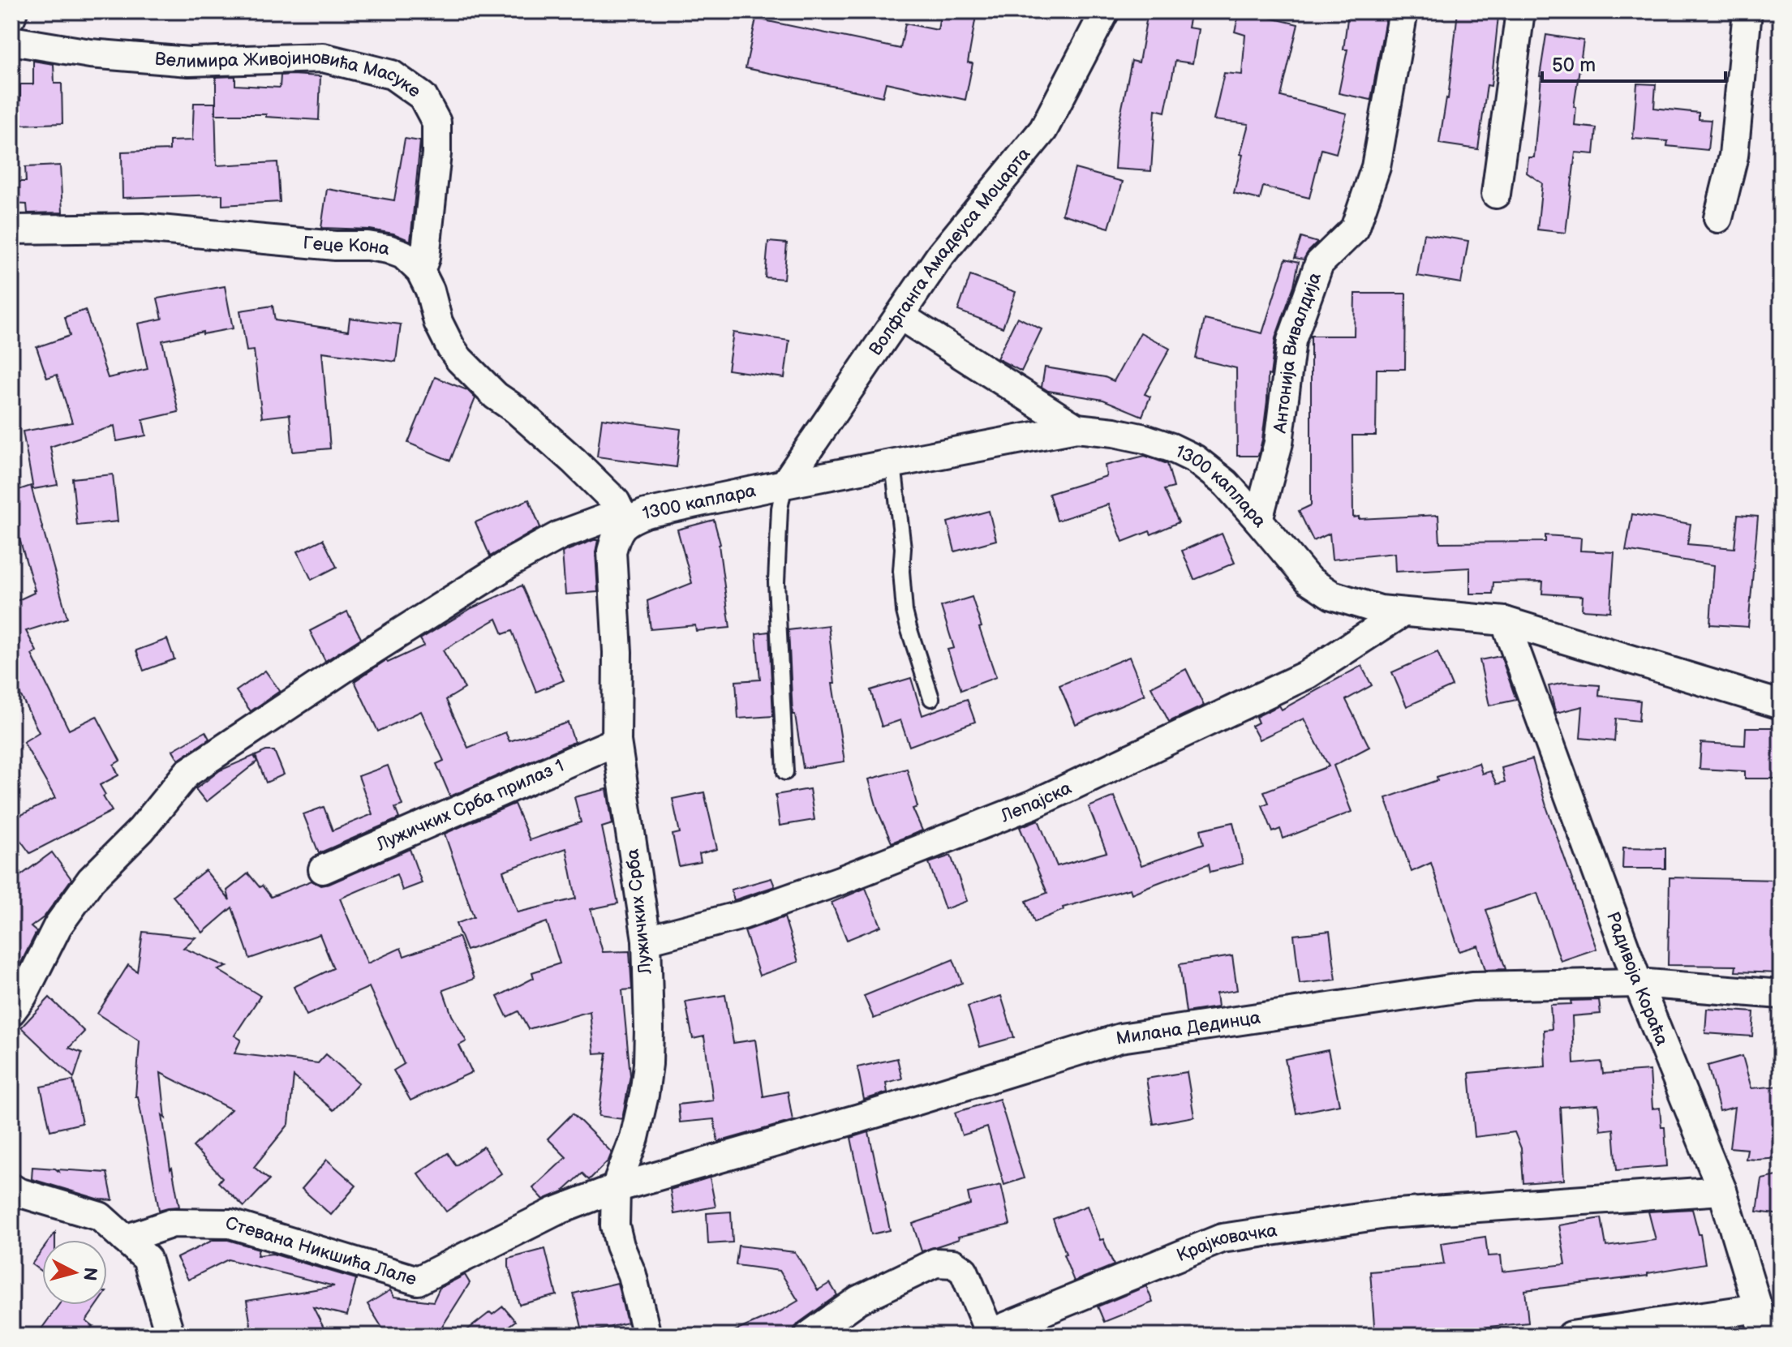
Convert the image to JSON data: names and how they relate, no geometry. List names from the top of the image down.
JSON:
{
  "streets": {
    "street": [
      "Велимира Живојиновића Масуке",
      "Геце Кона",
      "Волфганга Амадеуса Моцарта",
      "Антонија Вивалдија",
      "1300 каплара",
      "Лепајска",
      "Лужичких Срба прилаз 1",
      "Лужичких Срба",
      "Радивоја Кораћа",
      "Милана Дединца",
      "Крајковачка",
      "Стевана Никшића Лале"
    ]
  },
  "crossings": [
    ["Велимира Живојиновића Масуке", "Геце Кона"],
    ["Волфганга Амадеуса Моцарта", "1300 каплара"],
    ["Антонија Вивалдија", "1300 каплара"],
    ["1300 каплара", "Лепајска"],
    ["1300 каплара", "Лужичких Срба"],
    ["1300 каплара", "Радивоја Кораћа"],
    ["Лепајска", "Лужичких Срба"],
    ["Лужичких Срба прилаз 1", "Лужичких Срба"],
    ["Лужичких Срба", "Милана Дединца"],
    ["Лужичких Срба", "Стевана Никшића Лале"],
    ["Радивоја Кораћа", "Милана Дединца"],
    ["Радивоја Кораћа", "Крајковачка"],
    ["Милана Дединца", "Стевана Никшића Лале"]
  ],
  "scale_bar": "50 m",
  "north": "right"
}
